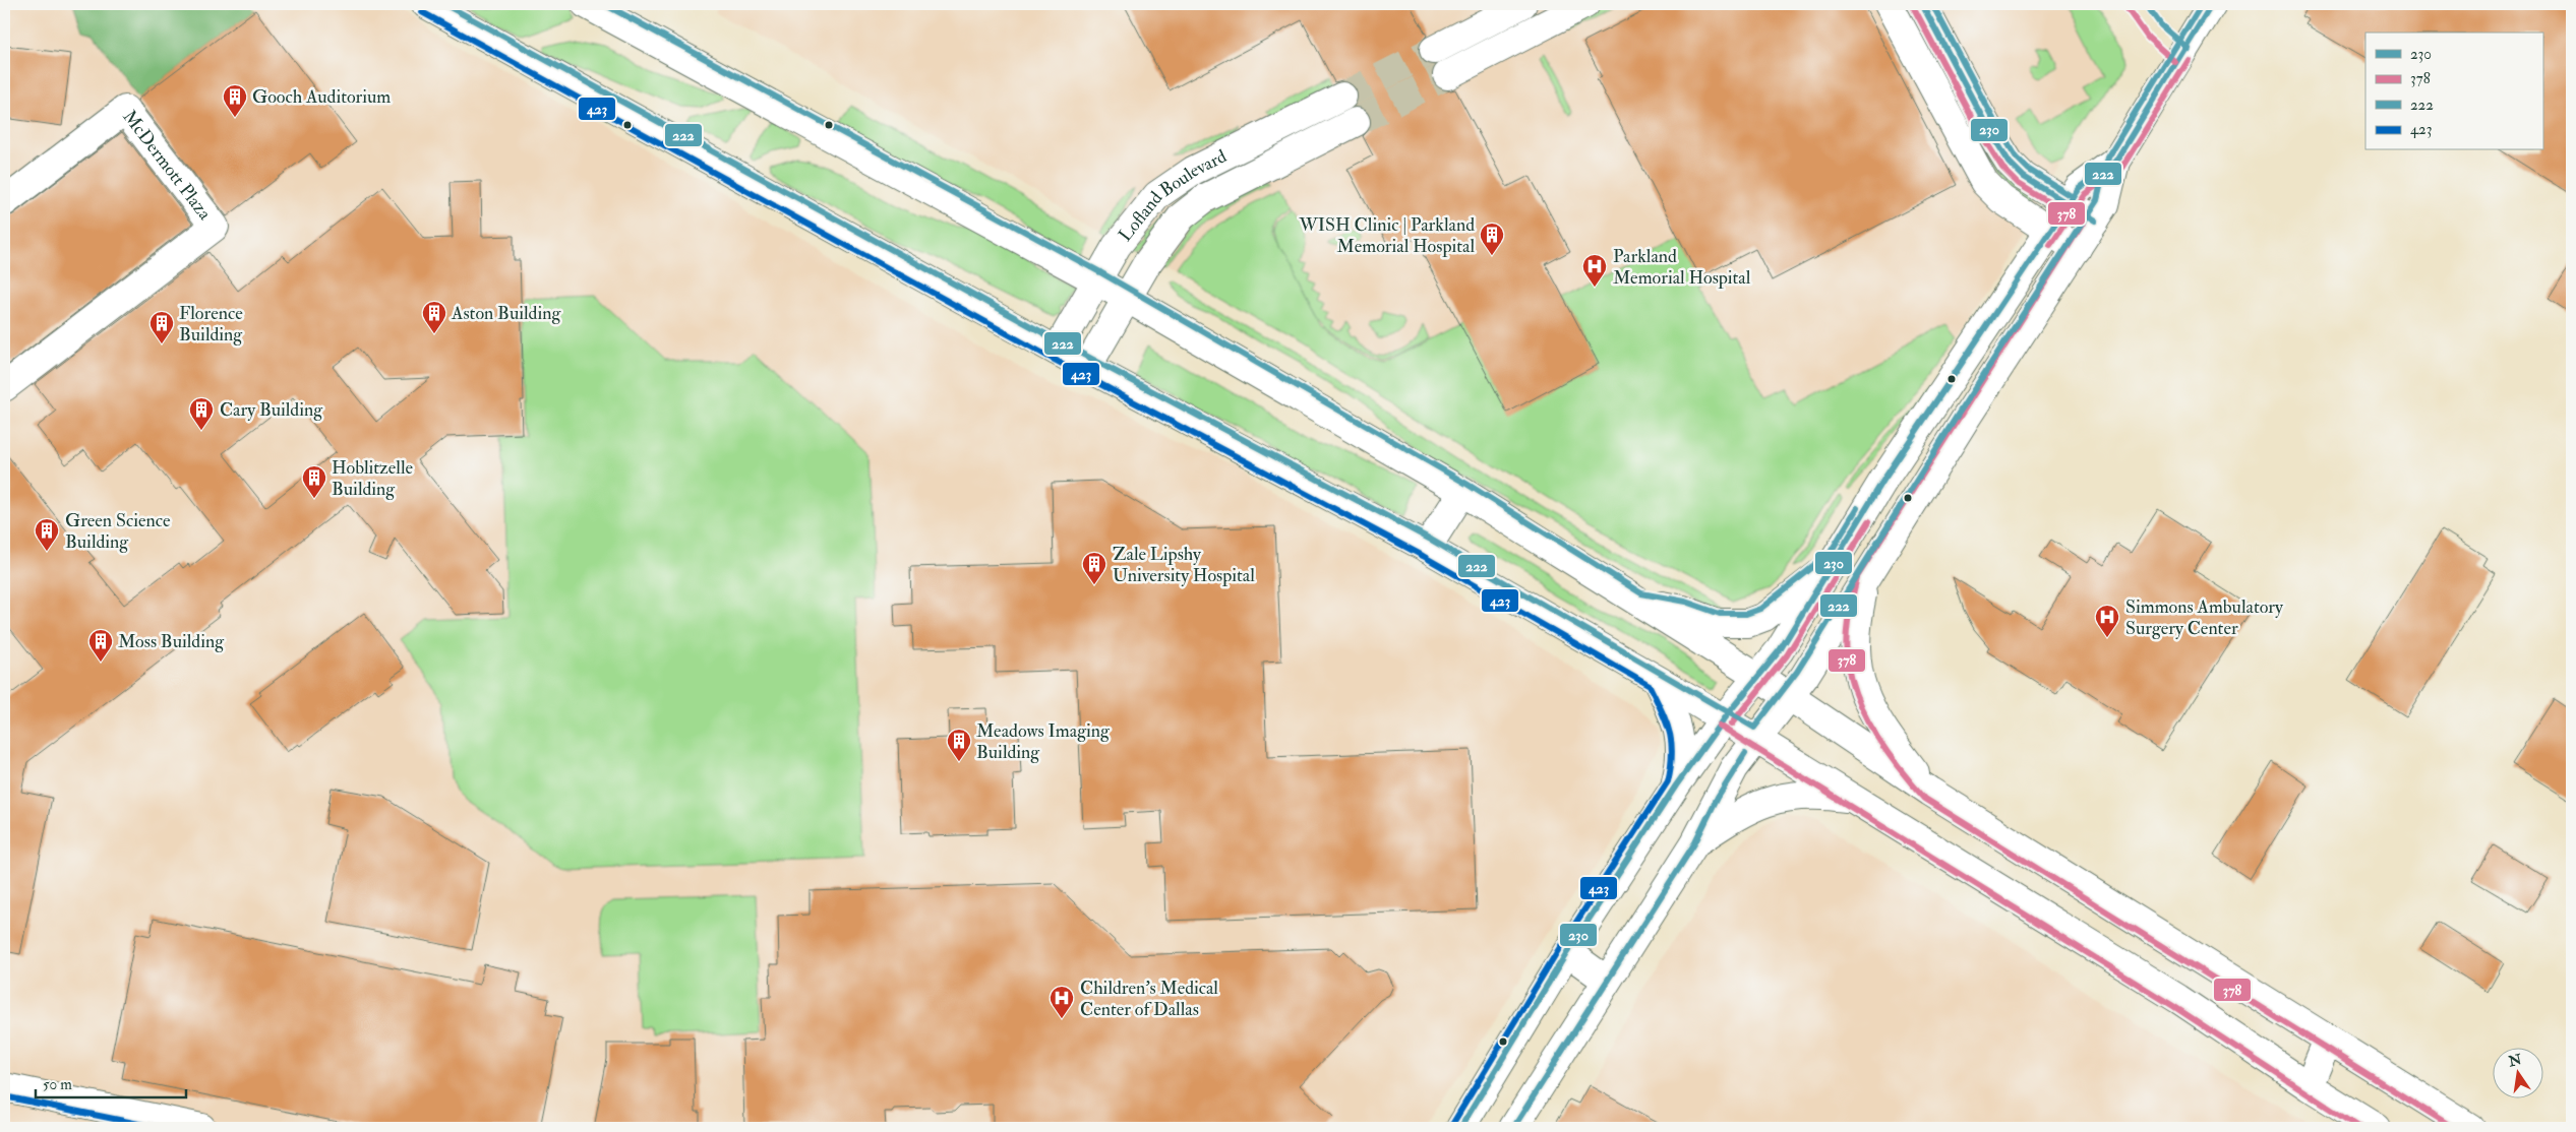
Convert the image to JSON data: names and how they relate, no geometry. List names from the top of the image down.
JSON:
{
  "streets": {
    "main road": ["McDermott Plaza", "Lofland Boulevard"]
  },
  "places": {
    "building": [
      "Gooch Auditorium",
      "WISH Clinic | Parkland Memorial Hospital",
      "Aston Building",
      "Florence Building",
      "Cary Building",
      "Hoblitzelle Building",
      "Green Science Building",
      "Zale Lipshy University Hospital",
      "Moss Building",
      "Meadows Imaging Building"
    ],
    "hospital": ["Parkland Memorial Hospital", "Simmons Ambulatory Surgery Center", "Children's Medical Center of Dallas"]
  },
  "lines": [
    "transit line 230",
    "transit line 222",
    "transit line 378",
    "transit line 423"
  ],
  "legend": [
    "230",
    "378",
    "222",
    "423"
  ],
  "scale_bar": "50 m",
  "north": "top"
}
